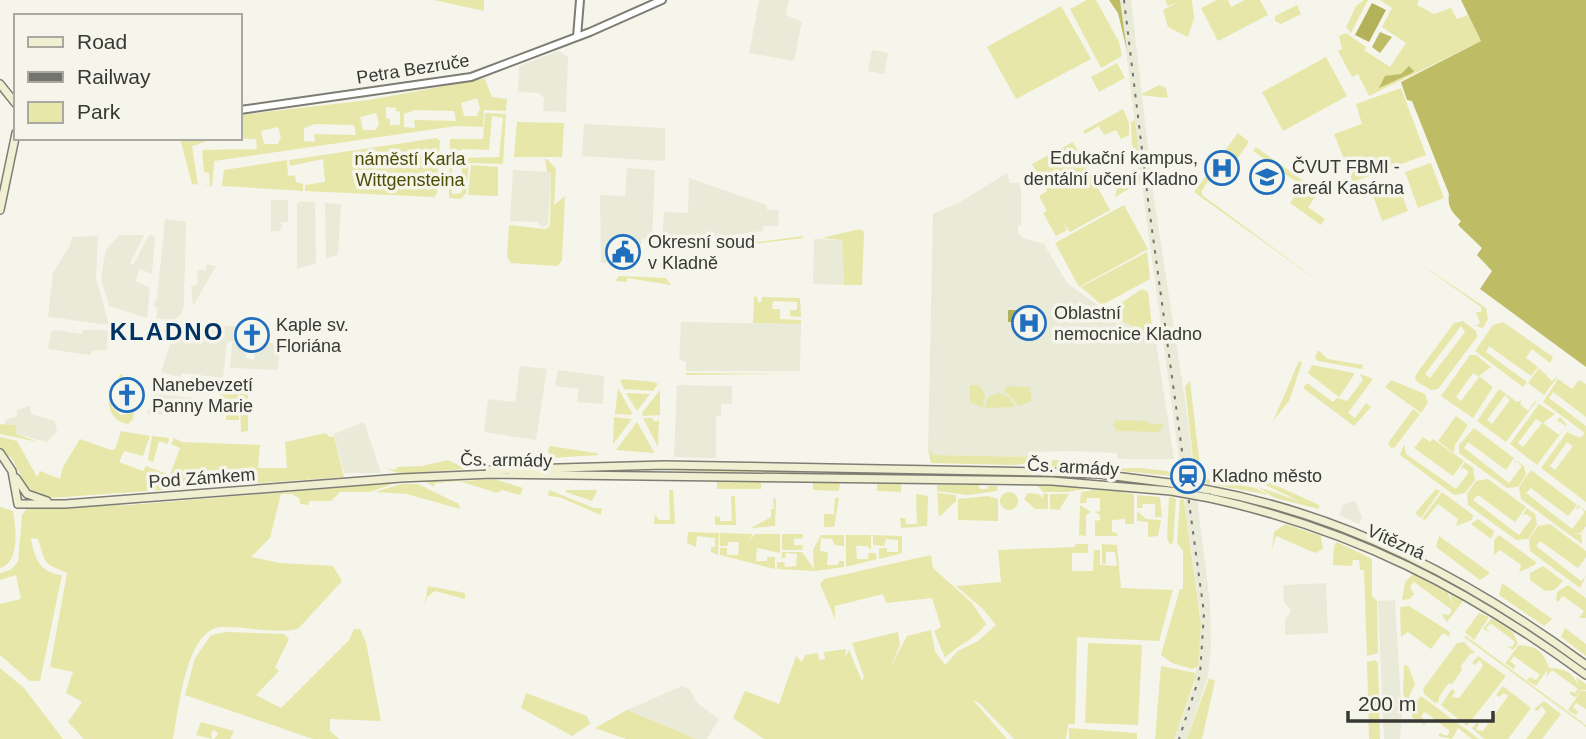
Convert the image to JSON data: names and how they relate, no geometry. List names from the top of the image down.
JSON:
{
  "streets": {
    "main road": ["Čs. armády", "Pod Zámkem", "Vítězná"],
    "street": ["Petra Bezruče"]
  },
  "crossings": [
    ["Čs. armády", "Pod Zámkem"],
    ["Čs. armády", "Vítězná"]
  ],
  "districts": ["KLADNO"],
  "parks": ["náměstí Karla Wittgensteina"],
  "places": {
    "hospital": ["Edukační kampus, dentální učení Kladno", "Oblastní nemocnice Kladno"],
    "school or university": ["ČVUT FBMI - areál Kasárna"],
    "public building": ["Okresní soud v Kladně"],
    "church": ["Kaple sv. Floriána", "Nanebevzetí Panny Marie"],
    "station": ["Kladno město"]
  },
  "legend": ["Road", "Railway", "Park"],
  "scale_bar": "200 m"
}
